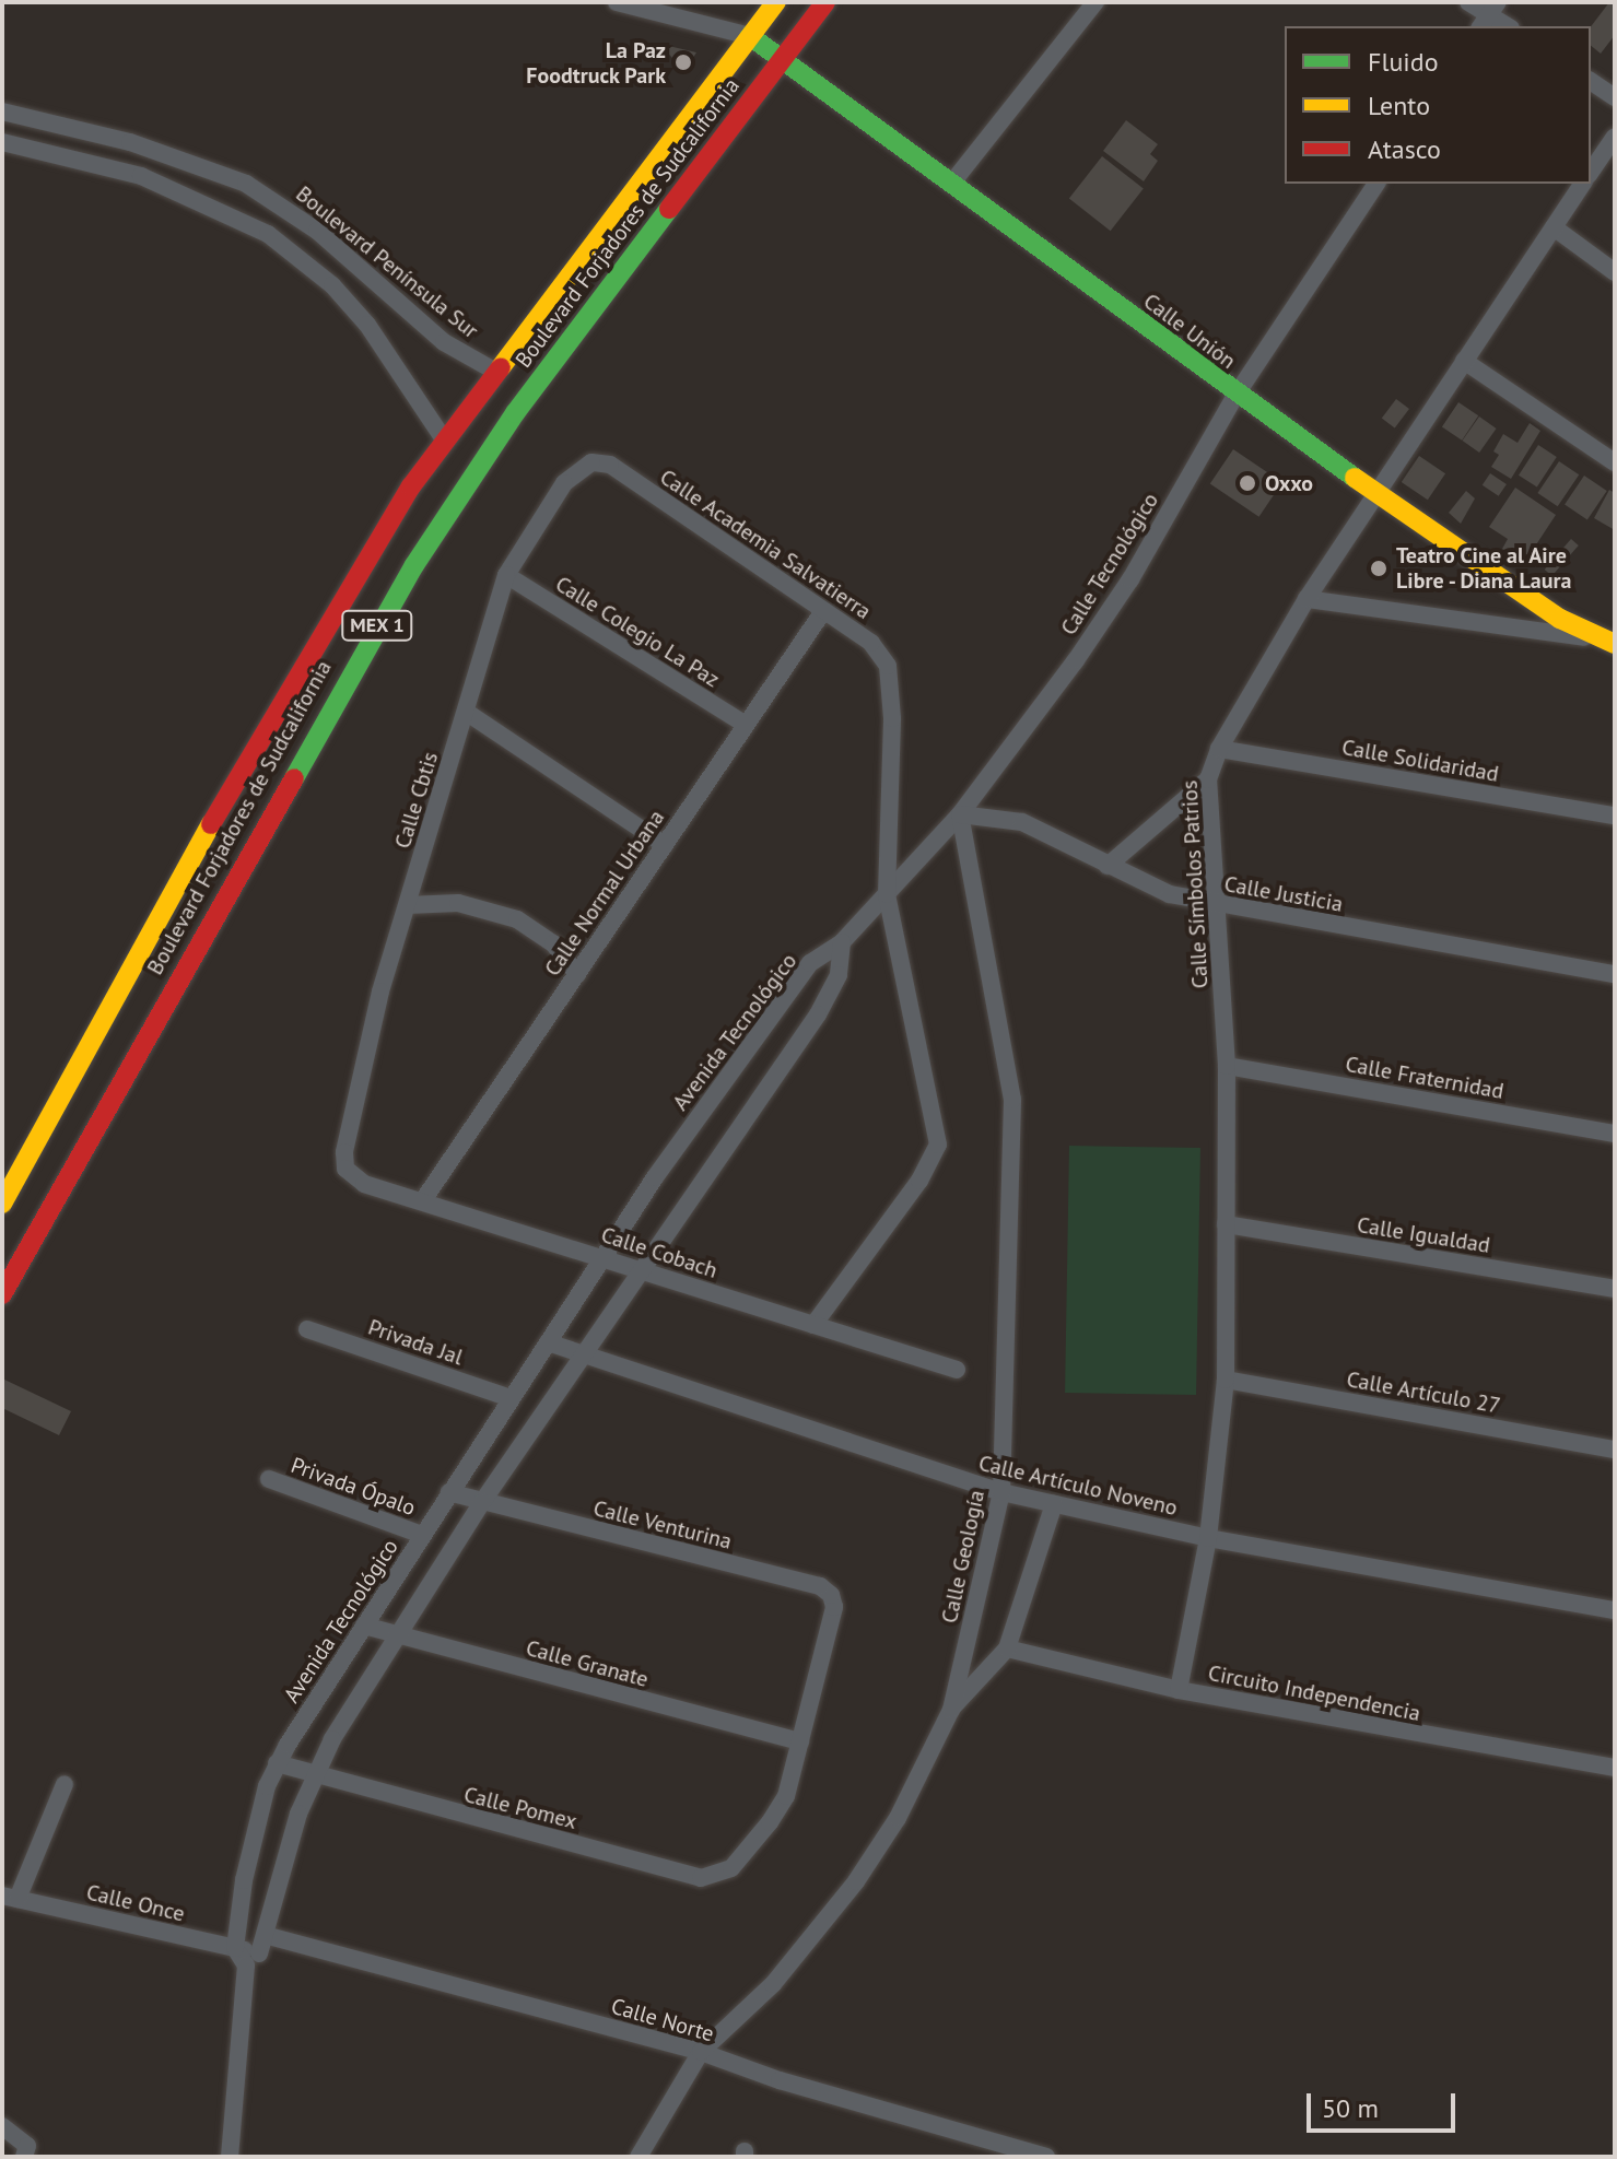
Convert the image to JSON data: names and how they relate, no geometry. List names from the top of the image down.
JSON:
{
  "streets": {
    "main road": ["Boulevard Forjadores de Sudcalifornia", "Calle Unión", "MEX 1"],
    "street": [
      "Boulevard Península Sur",
      "Calle Academia Salvatierra",
      "Calle Tecnológico",
      "Calle Colegio La Paz",
      "Calle Solidaridad",
      "Calle Cbtis",
      "Calle Símbolos Patrios",
      "Calle Normal Urbana",
      "Calle Justicia",
      "Avenida Tecnológico",
      "Calle Fraternidad",
      "Calle Igualdad",
      "Calle Cobach",
      "Privada Jal",
      "Calle Artículo 27",
      "Calle Artículo Noveno",
      "Privada Ópalo",
      "Calle Venturina",
      "Calle Geología",
      "Calle Granate",
      "Circuito Independencia",
      "Calle Pomex",
      "Calle Once",
      "Calle Norte"
    ]
  },
  "crossings": [
    ["Boulevard Forjadores de Sudcalifornia", "Boulevard Península Sur"],
    ["Boulevard Forjadores de Sudcalifornia", "Calle Unión"],
    ["Calle Unión", "Calle Tecnológico"],
    ["Calle Unión", "Calle Símbolos Patrios"],
    ["Calle Academia Salvatierra", "Calle Tecnológico"],
    ["Calle Academia Salvatierra", "Calle Cbtis"],
    ["Calle Academia Salvatierra", "Calle Normal Urbana"],
    ["Calle Academia Salvatierra", "Calle Cobach"],
    ["Calle Tecnológico", "Calle Justicia"],
    ["Calle Tecnológico", "Avenida Tecnológico"],
    ["Calle Tecnológico", "Calle Geología"],
    ["Calle Colegio La Paz", "Calle Cbtis"],
    ["Calle Colegio La Paz", "Calle Normal Urbana"],
    ["Calle Solidaridad", "Calle Símbolos Patrios"],
    ["Calle Cbtis", "Calle Cobach"],
    ["Calle Símbolos Patrios", "Calle Justicia"],
    ["Calle Símbolos Patrios", "Calle Fraternidad"],
    ["Calle Símbolos Patrios", "Calle Igualdad"],
    ["Calle Símbolos Patrios", "Calle Artículo 27"],
    ["Calle Símbolos Patrios", "Calle Artículo Noveno"],
    ["Calle Símbolos Patrios", "Circuito Independencia"],
    ["Calle Normal Urbana", "Calle Cobach"],
    ["Calle Justicia", "Calle Geología"],
    ["Avenida Tecnológico", "Calle Cobach"],
    ["Avenida Tecnológico", "Privada Jal"],
    ["Avenida Tecnológico", "Calle Artículo Noveno"],
    ["Avenida Tecnológico", "Privada Ópalo"],
    ["Avenida Tecnológico", "Calle Venturina"],
    ["Avenida Tecnológico", "Calle Granate"],
    ["Avenida Tecnológico", "Calle Pomex"],
    ["Avenida Tecnológico", "Calle Once"],
    ["Calle Artículo Noveno", "Calle Geología"],
    ["Calle Venturina", "Calle Granate"],
    ["Calle Venturina", "Calle Pomex"],
    ["Calle Geología", "Calle Norte"],
    ["Calle Granate", "Calle Pomex"]
  ],
  "places": ["La Paz Foodtruck Park", "Oxxo", "Teatro Cine al Aire Libre - Diana Laura"],
  "legend": ["Fluido", "Lento", "Atasco"],
  "scale_bar": "50 m"
}
